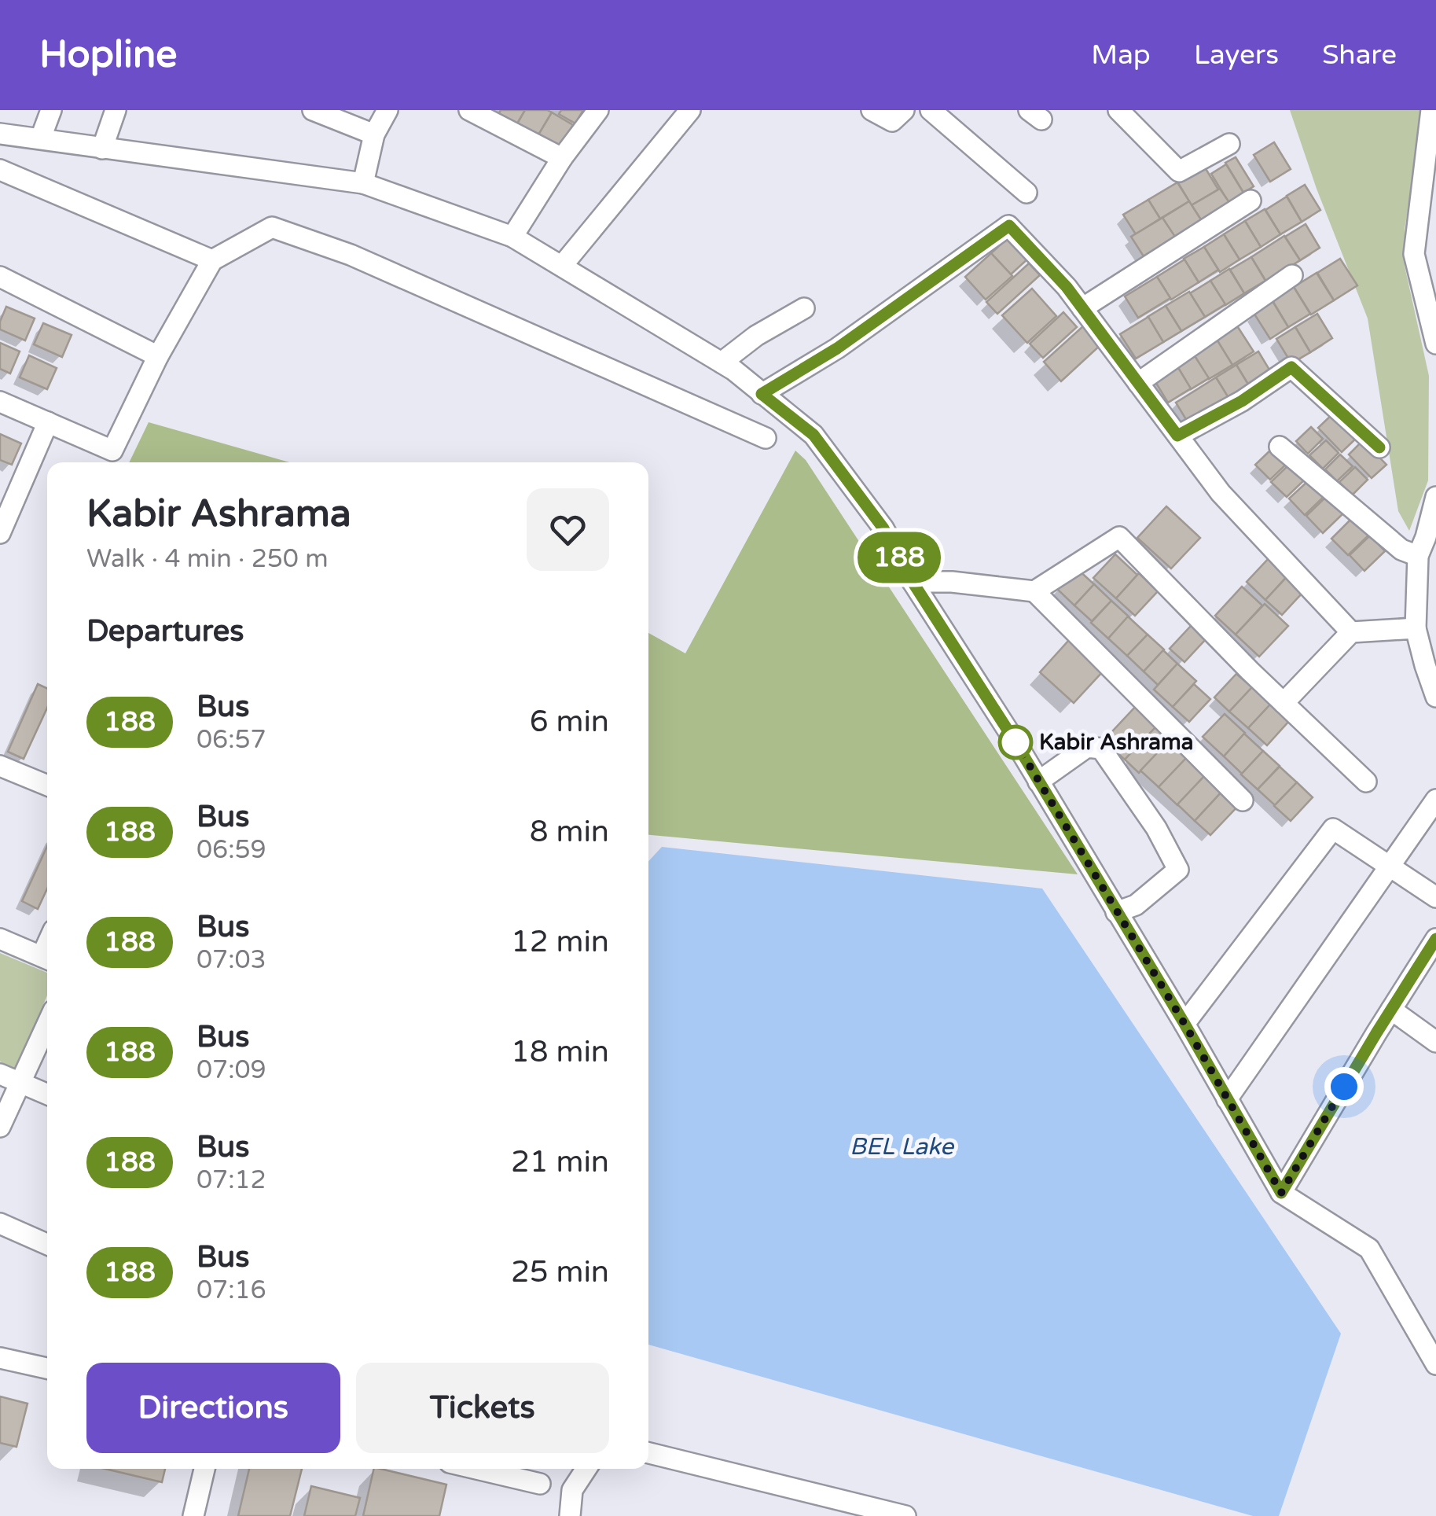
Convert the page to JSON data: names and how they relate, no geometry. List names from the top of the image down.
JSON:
{
  "water": ["BEL Lake"],
  "places": ["Kabir Ashrama"],
  "lines": ["bus line 188"],
  "page": {
    "header": "Hopline",
    "nav": ["Map", "Layers", "Share"],
    "on_map": "188",
    "heading": [
      ["Kabir Ashrama", "Walk · 4 min · 250 m"],
      "Departures"
    ],
    "list": [
      {
        "mark": "188",
        "name": "Bus",
        "note": "06:57",
        "value": "6 min"
      },
      {
        "mark": "188",
        "name": "Bus",
        "note": "06:59",
        "value": "8 min"
      },
      {
        "mark": "188",
        "name": "Bus",
        "note": "07:03",
        "value": "12 min"
      },
      {
        "mark": "188",
        "name": "Bus",
        "note": "07:09",
        "value": "18 min"
      },
      {
        "mark": "188",
        "name": "Bus",
        "note": "07:12",
        "value": "21 min"
      },
      {
        "mark": "188",
        "name": "Bus",
        "note": "07:16",
        "value": "25 min"
      }
    ],
    "buttons": ["Directions", "Tickets"]
  }
}
